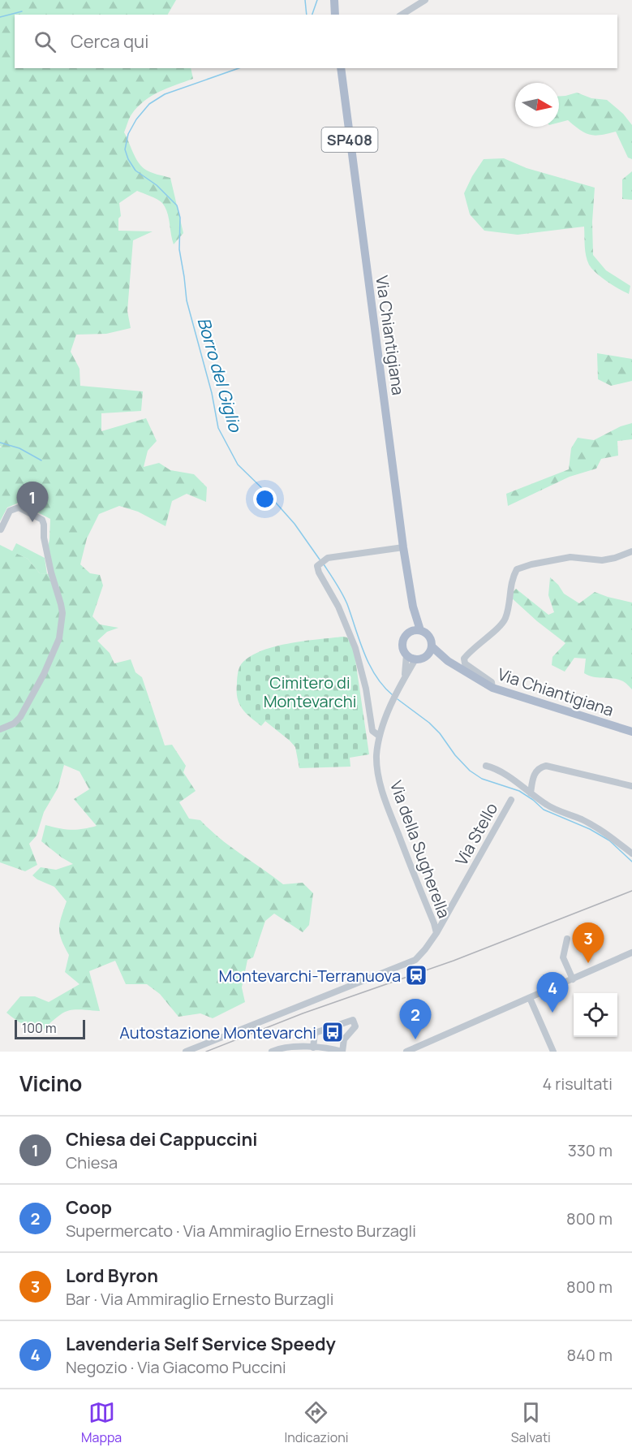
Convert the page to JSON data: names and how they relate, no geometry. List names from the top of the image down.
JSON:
{
  "streets": {
    "main road": ["SP408", "Via Chiantigiana"],
    "street": ["Via Stello", "Via della Sugherella"]
  },
  "crossings": [
    ["Via Stello", "Via della Sugherella"]
  ],
  "water": ["Borro del Giglio"],
  "parks": ["Cimitero di Montevarchi"],
  "places": {
    "station": ["Montevarchi-Terranuova"],
    "bus stop": ["Autostazione Montevarchi"]
  },
  "scale_bar": "100 m",
  "north": "right",
  "page": {
    "search": "Cerca qui",
    "pins": [
      "1",
      "3",
      "4",
      "2"
    ],
    "scale": "100 m",
    "heading": ["Vicino", "4 risultati"],
    "list": [
      {
        "mark": "1",
        "name": "Chiesa dei Cappuccini",
        "note": "Chiesa",
        "value": "330 m"
      },
      {
        "mark": "2",
        "name": "Coop",
        "note": "Supermercato · Via Ammiraglio Ernesto Burzagli",
        "value": "800 m"
      },
      {
        "mark": "3",
        "name": "Lord Byron",
        "note": "Bar · Via Ammiraglio Ernesto Burzagli",
        "value": "800 m"
      },
      {
        "mark": "4",
        "name": "Lavenderia Self Service Speedy",
        "note": "Negozio · Via Giacomo Puccini",
        "value": "840 m"
      }
    ],
    "nav": ["Mappa", "Indicazioni", "Salvati"]
  }
}
